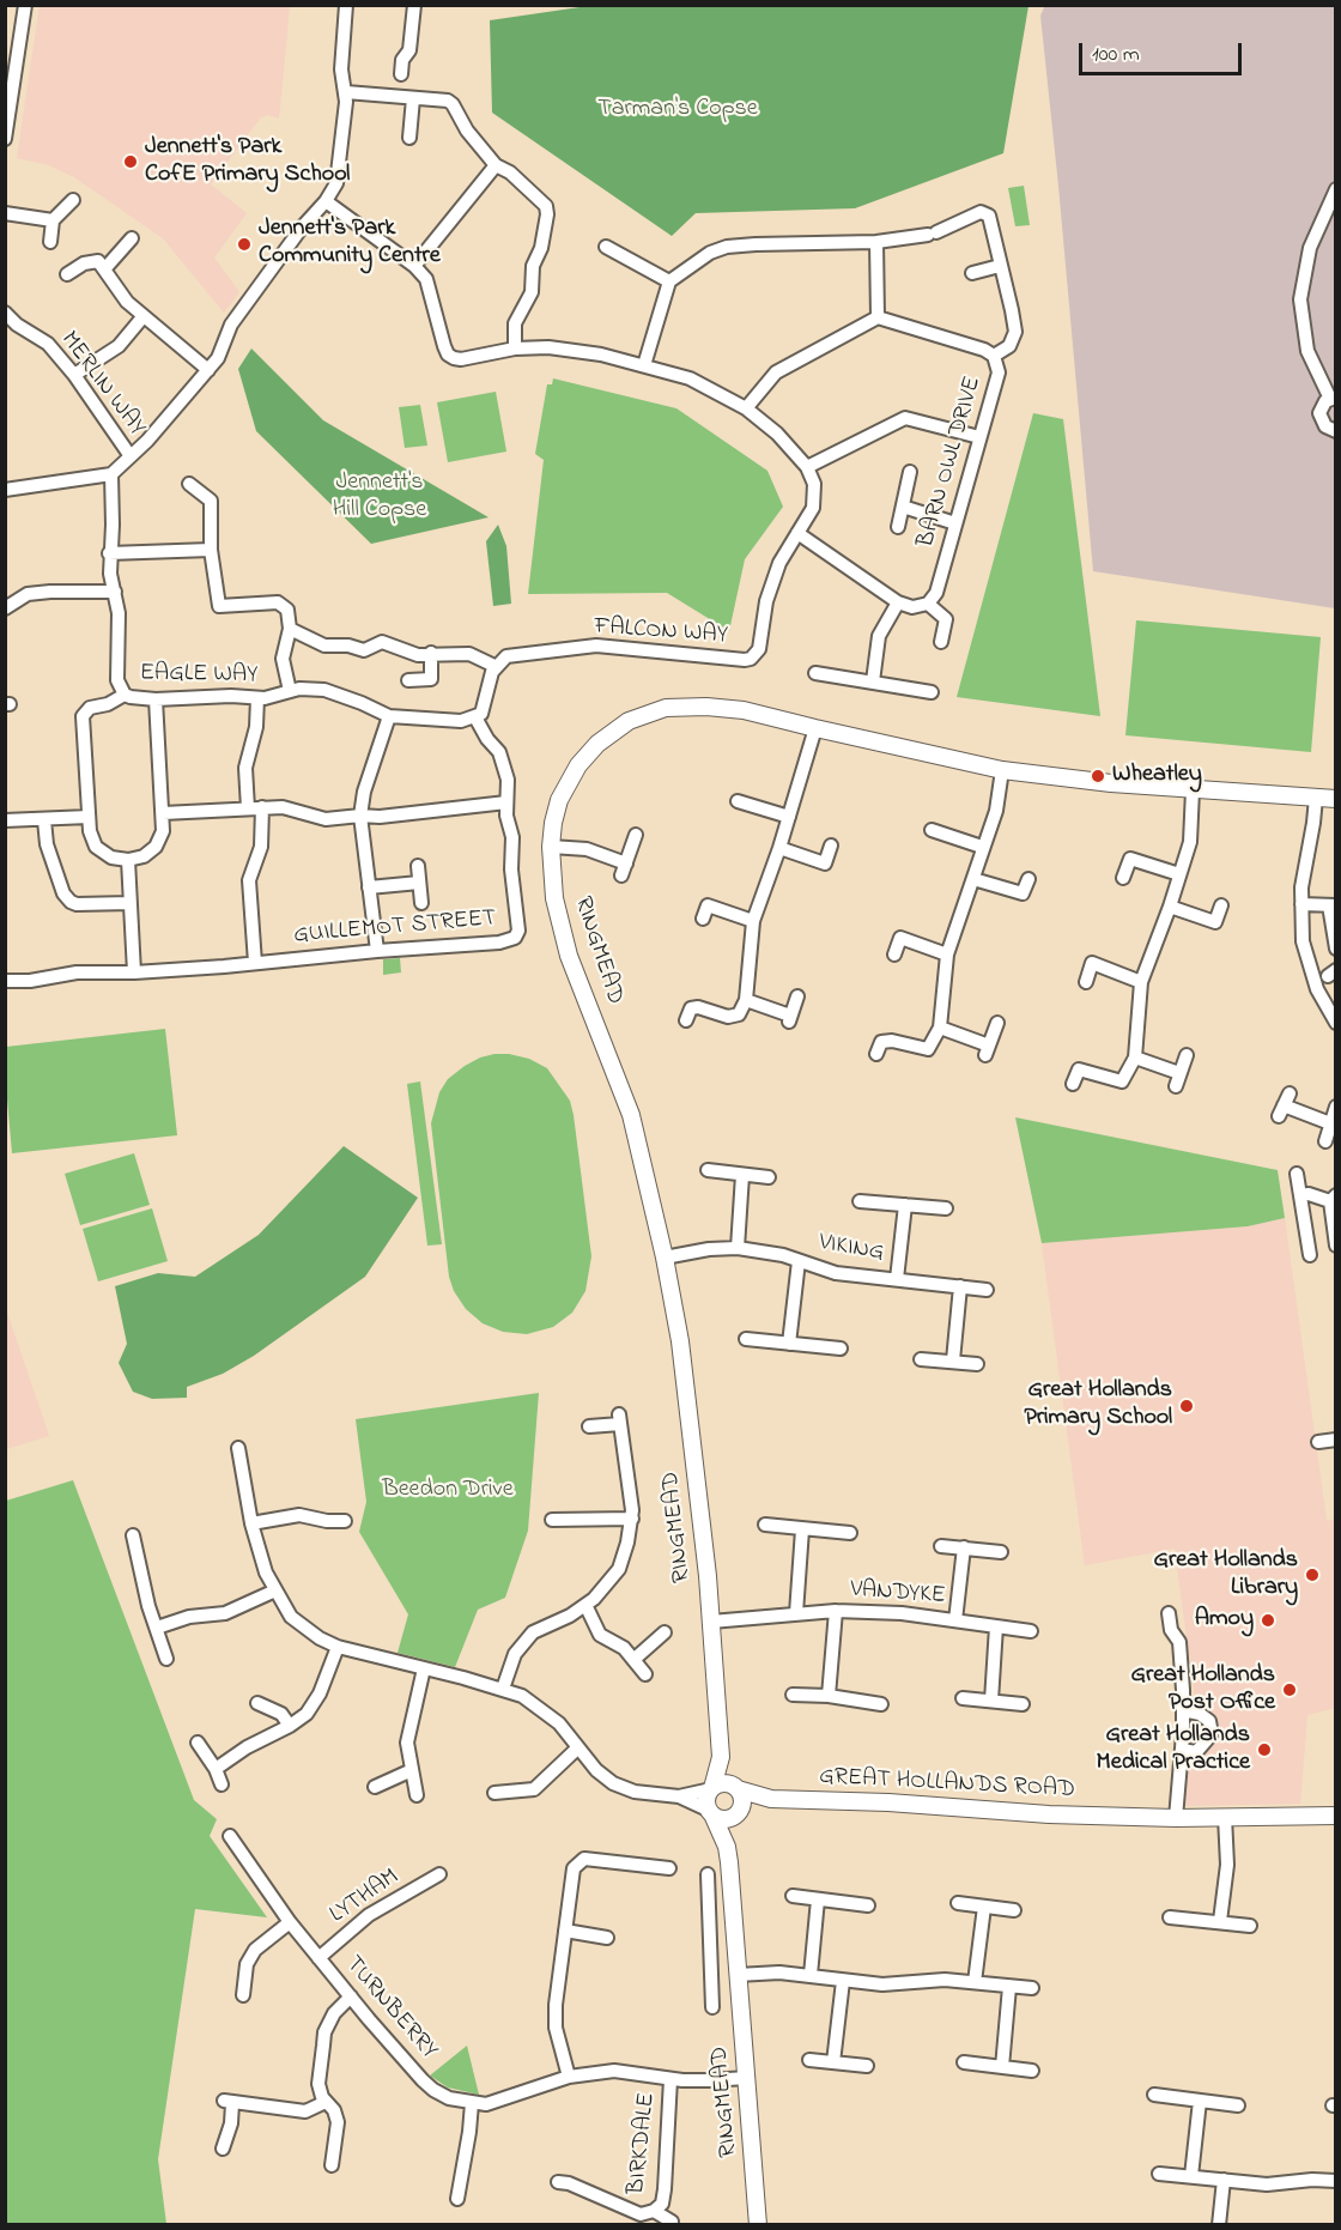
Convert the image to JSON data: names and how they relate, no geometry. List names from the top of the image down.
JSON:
{
  "streets": {
    "street": [
      "MERLIN WAY",
      "BARN OWL DRIVE",
      "FALCON WAY",
      "EAGLE WAY",
      "GUILLEMOT STREET",
      "RINGMEAD",
      "VIKING",
      "VANDYKE",
      "GREAT HOLLANDS ROAD",
      "LYTHAM",
      "TURNBERRY",
      "BIRKDALE"
    ]
  },
  "crossings": [
    ["EAGLE WAY", "GUILLEMOT STREET"],
    ["RINGMEAD", "VIKING"],
    ["RINGMEAD", "VANDYKE"],
    ["RINGMEAD", "GREAT HOLLANDS ROAD"],
    ["RINGMEAD", "TURNBERRY"],
    ["LYTHAM", "TURNBERRY"],
    ["TURNBERRY", "BIRKDALE"]
  ],
  "parks": ["Tarman's Copse", "Jennett's Hill Copse", "Beedon Drive"],
  "places": [
    "Jennett's Park CofE Primary School",
    "Jennett's Park Community Centre",
    "Wheatley",
    "Great Hollands Primary School",
    "Great Hollands Library",
    "Amoy",
    "Great Hollands Post Office",
    "Great Hollands Medical Practice"
  ],
  "scale_bar": "100 m"
}
